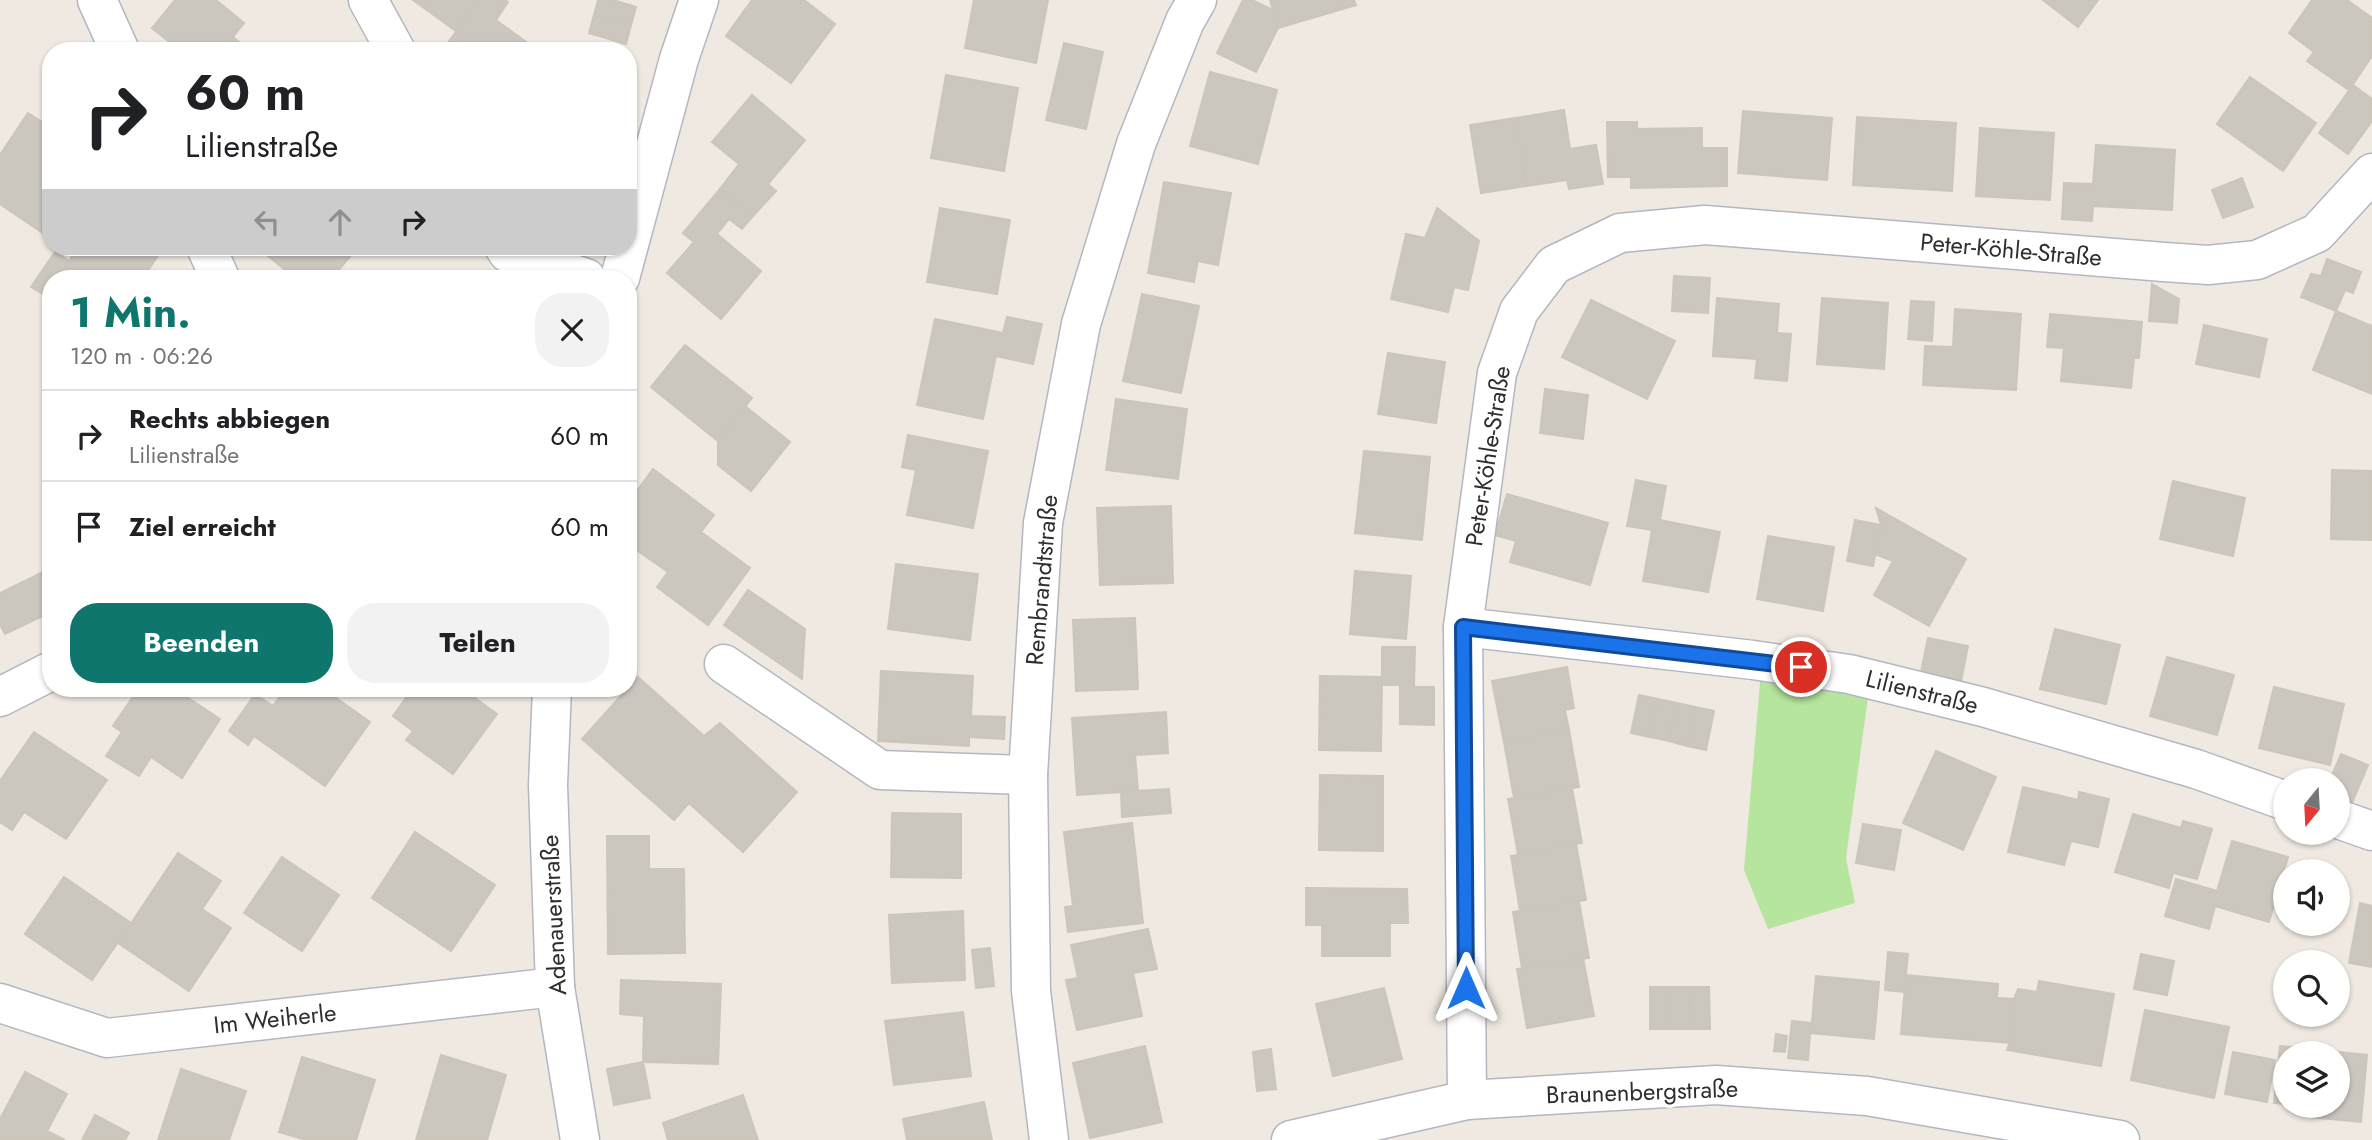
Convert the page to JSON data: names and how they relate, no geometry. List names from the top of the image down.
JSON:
{
  "streets": {
    "street": [
      "Peter-Köhle-Straße",
      "Rembrandtstraße",
      "Lilienstraße",
      "Adenauerstraße",
      "Im Weiherle",
      "Braunenbergstraße"
    ]
  },
  "crossings": [
    ["Peter-Köhle-Straße", "Lilienstraße"],
    ["Peter-Köhle-Straße", "Braunenbergstraße"],
    ["Adenauerstraße", "Im Weiherle"]
  ],
  "north": "bottom",
  "page": {
    "turn": ["60 m", "Lilienstraße"],
    "heading": ["1 Min.", "120 m · 06:26"],
    "list": [
      {
        "name": "Rechts abbiegen",
        "note": "Lilienstraße",
        "value": "60 m"
      },
      {
        "name": "Ziel erreicht",
        "value": "60 m"
      }
    ],
    "buttons": ["Beenden", "Teilen"]
  }
}
